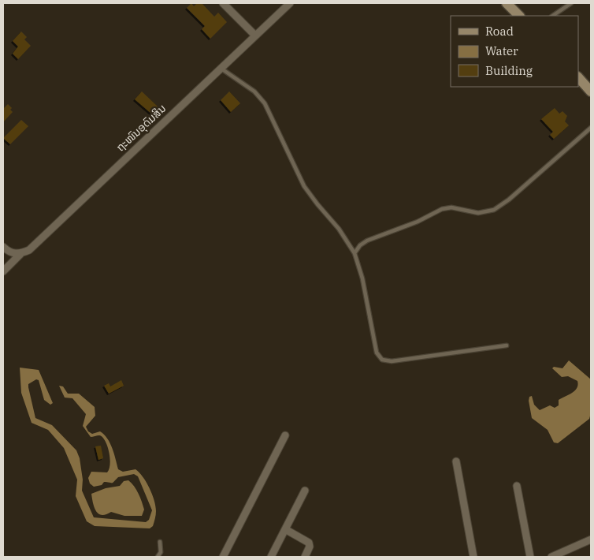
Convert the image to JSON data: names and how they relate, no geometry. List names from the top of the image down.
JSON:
{
  "streets": {
    "street": ["ຖະໜົນອຸດົມສິນ"]
  },
  "legend": ["Road", "Water", "Building"]
}
